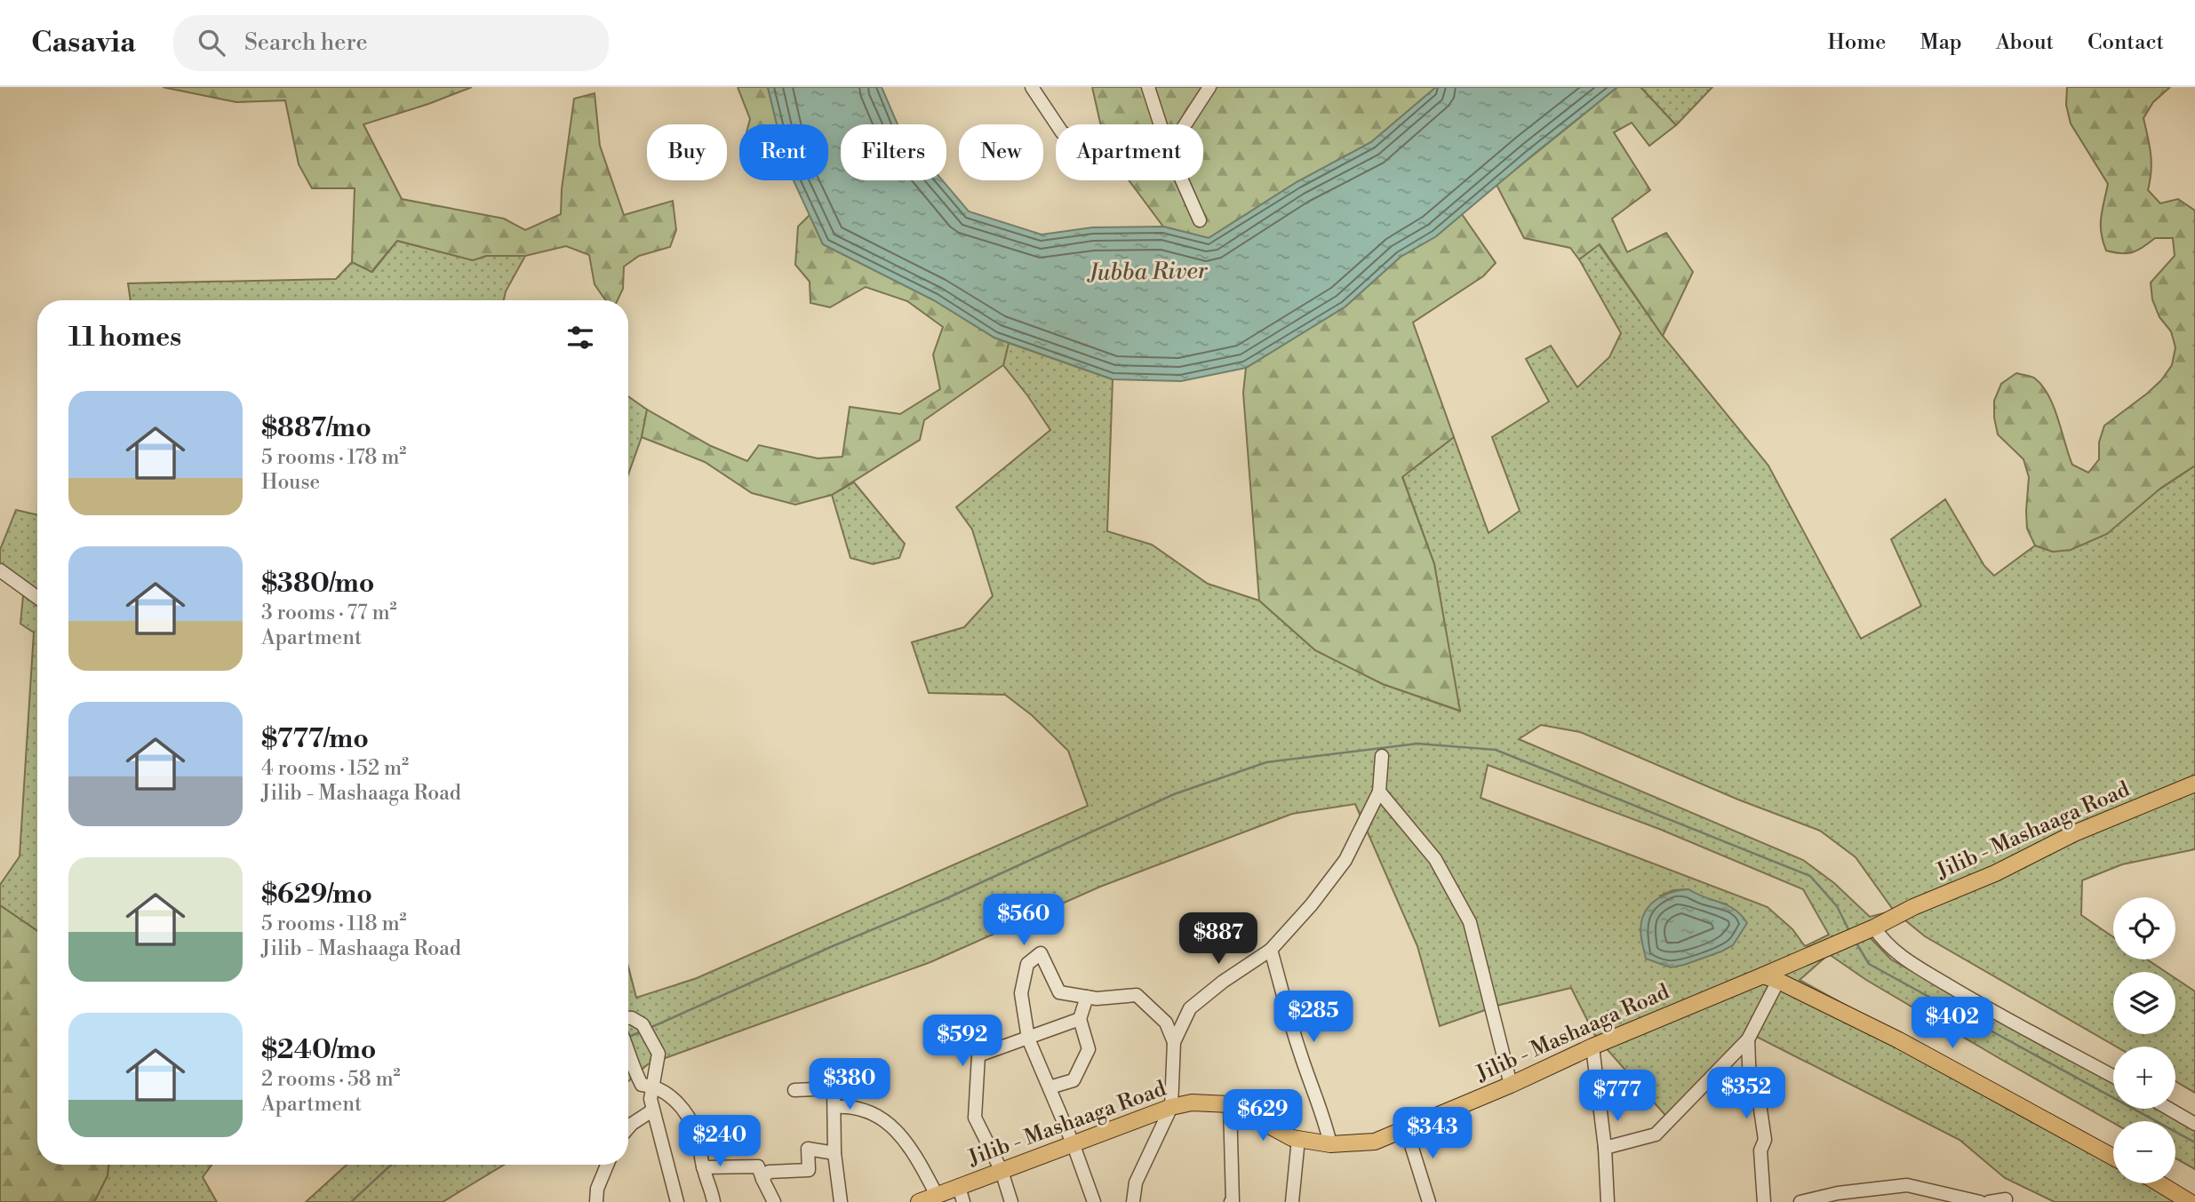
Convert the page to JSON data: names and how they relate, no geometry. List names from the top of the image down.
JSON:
{
  "streets": {
    "main road": ["Jilib - Mashaaga Road"]
  },
  "water": ["Jubba River"],
  "page": {
    "header": "Casavia",
    "search": "Search here",
    "nav": [
      "Home",
      "Map",
      "About",
      "Contact"
    ],
    "chip": [
      "Buy",
      "Rent",
      "Filters",
      "New",
      "Apartment"
    ],
    "heading": "11 homes",
    "list": [
      {
        "name": "$887/mo",
        "note": "5 rooms · 178 m² · House"
      },
      {
        "name": "$380/mo",
        "note": "3 rooms · 77 m² · Apartment"
      },
      {
        "name": "$777/mo",
        "note": "4 rooms · 152 m² · Jilib - Mashaaga Road"
      },
      {
        "name": "$629/mo",
        "note": "5 rooms · 118 m² · Jilib - Mashaaga Road"
      },
      {
        "name": "$240/mo",
        "note": "2 rooms · 58 m² · Apartment"
      }
    ],
    "price": [
      "$560",
      "$887",
      "$285",
      "$402",
      "$592",
      "$380",
      "$352",
      "$777",
      "$629",
      "$343",
      "$240"
    ],
    "map_buttons": ["+", "−"]
  }
}
